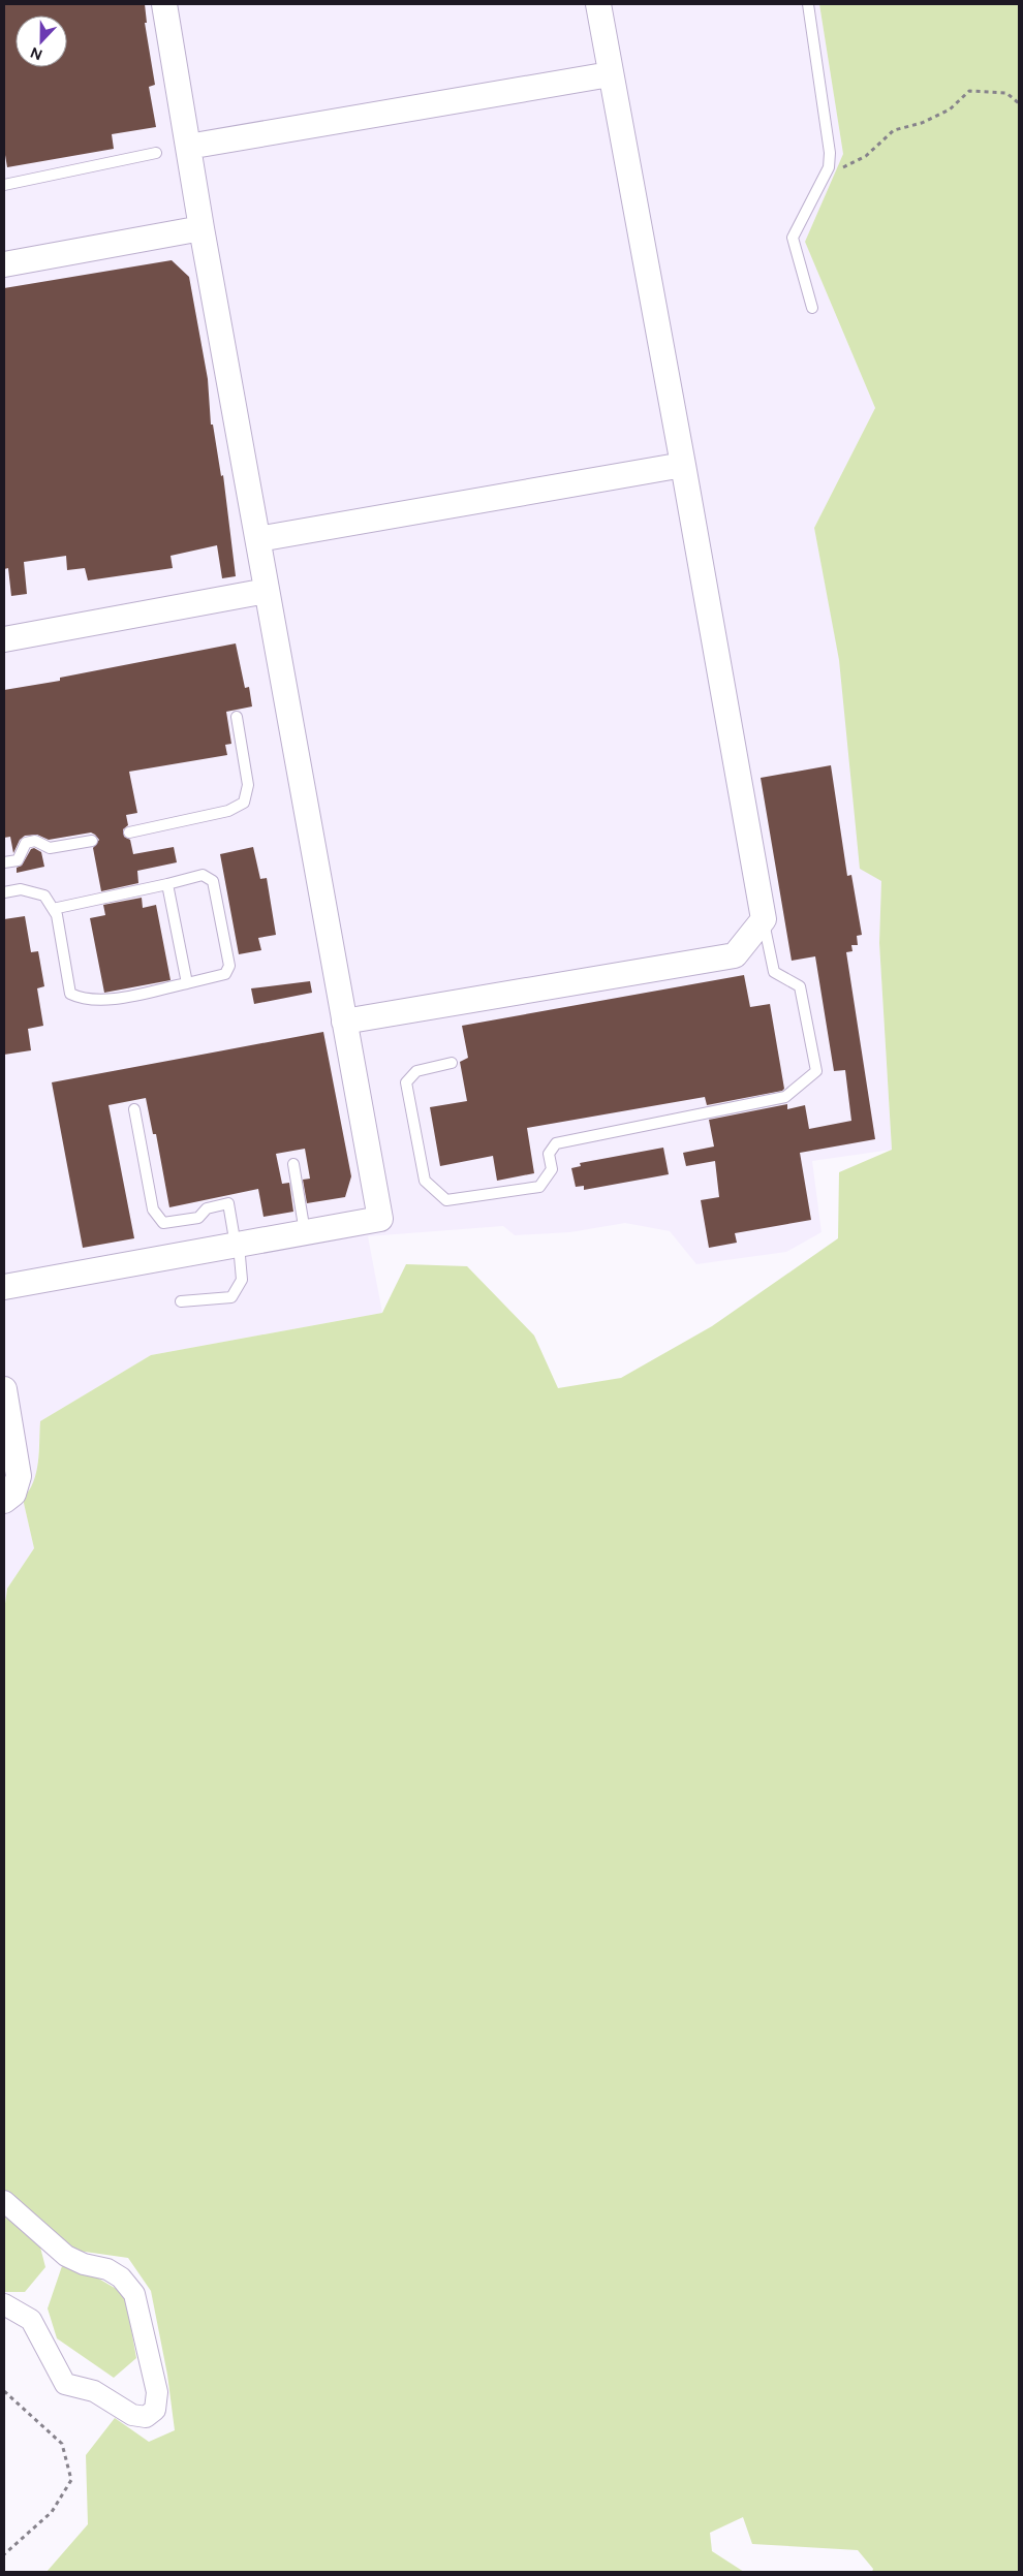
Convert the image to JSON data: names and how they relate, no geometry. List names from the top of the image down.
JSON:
{
  "north": "bottom"
}
